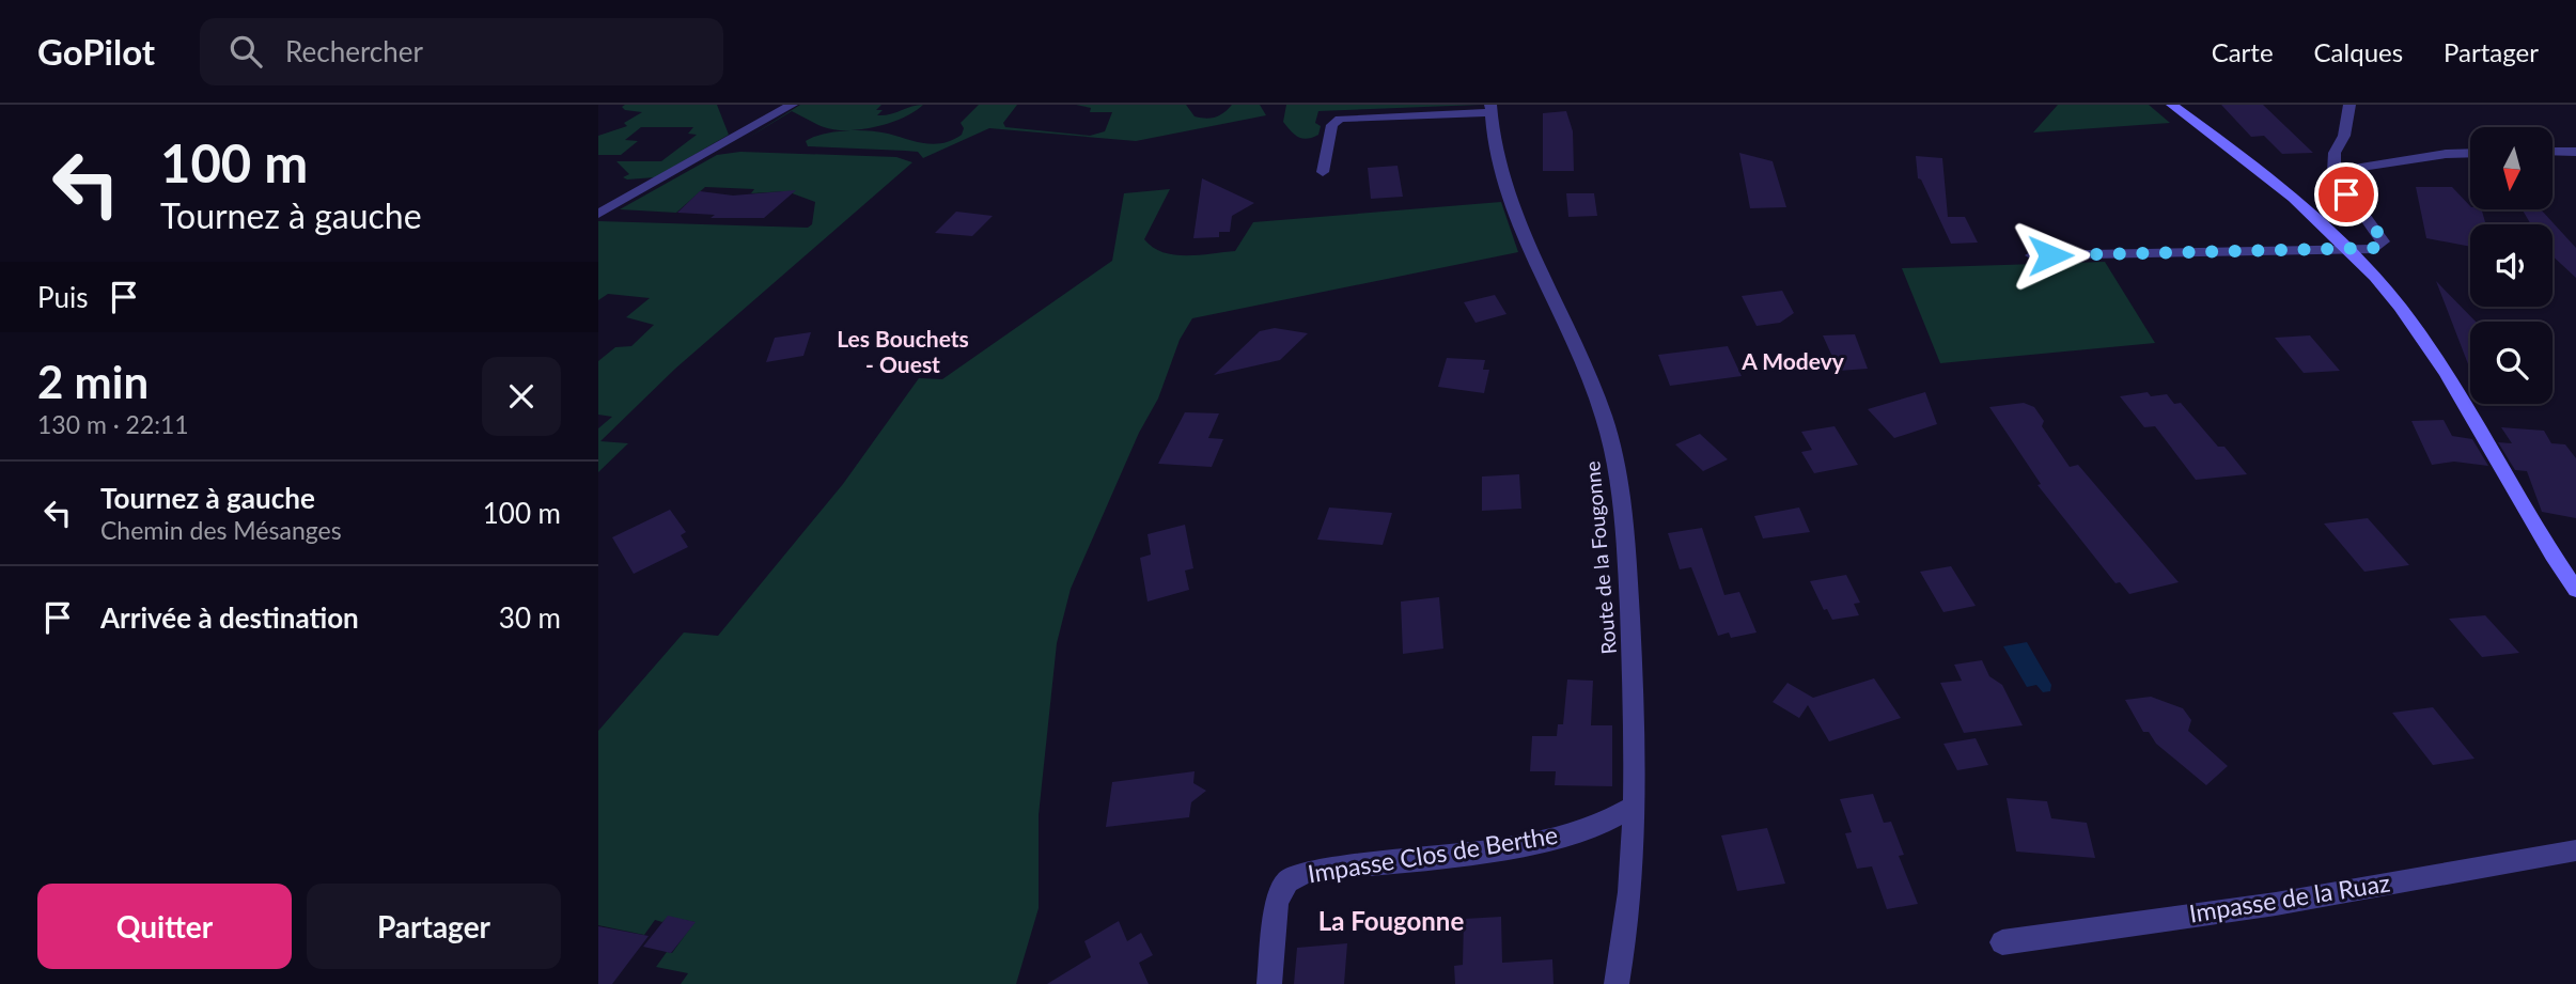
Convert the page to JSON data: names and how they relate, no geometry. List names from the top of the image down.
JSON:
{
  "streets": {
    "street": ["Route de la Fougonne", "Impasse Clos de Berthe", "Impasse de la Ruaz"]
  },
  "crossings": [
    ["Route de la Fougonne", "Impasse Clos de Berthe"]
  ],
  "districts": ["Les Bouchets - Ouest", "A Modevy", "La Fougonne"],
  "north": "bottom",
  "page": {
    "header": "GoPilot",
    "search": "Rechercher",
    "nav": ["Carte", "Calques", "Partager"],
    "turn": ["100 m", "Tournez à gauche"],
    "then": "Puis",
    "heading": ["2 min", "130 m · 22:11"],
    "list": [
      {
        "name": "Tournez à gauche",
        "note": "Chemin des Mésanges",
        "value": "100 m"
      },
      {
        "name": "Arrivée à destination",
        "value": "30 m"
      }
    ],
    "buttons": ["Quitter", "Partager"]
  }
}
